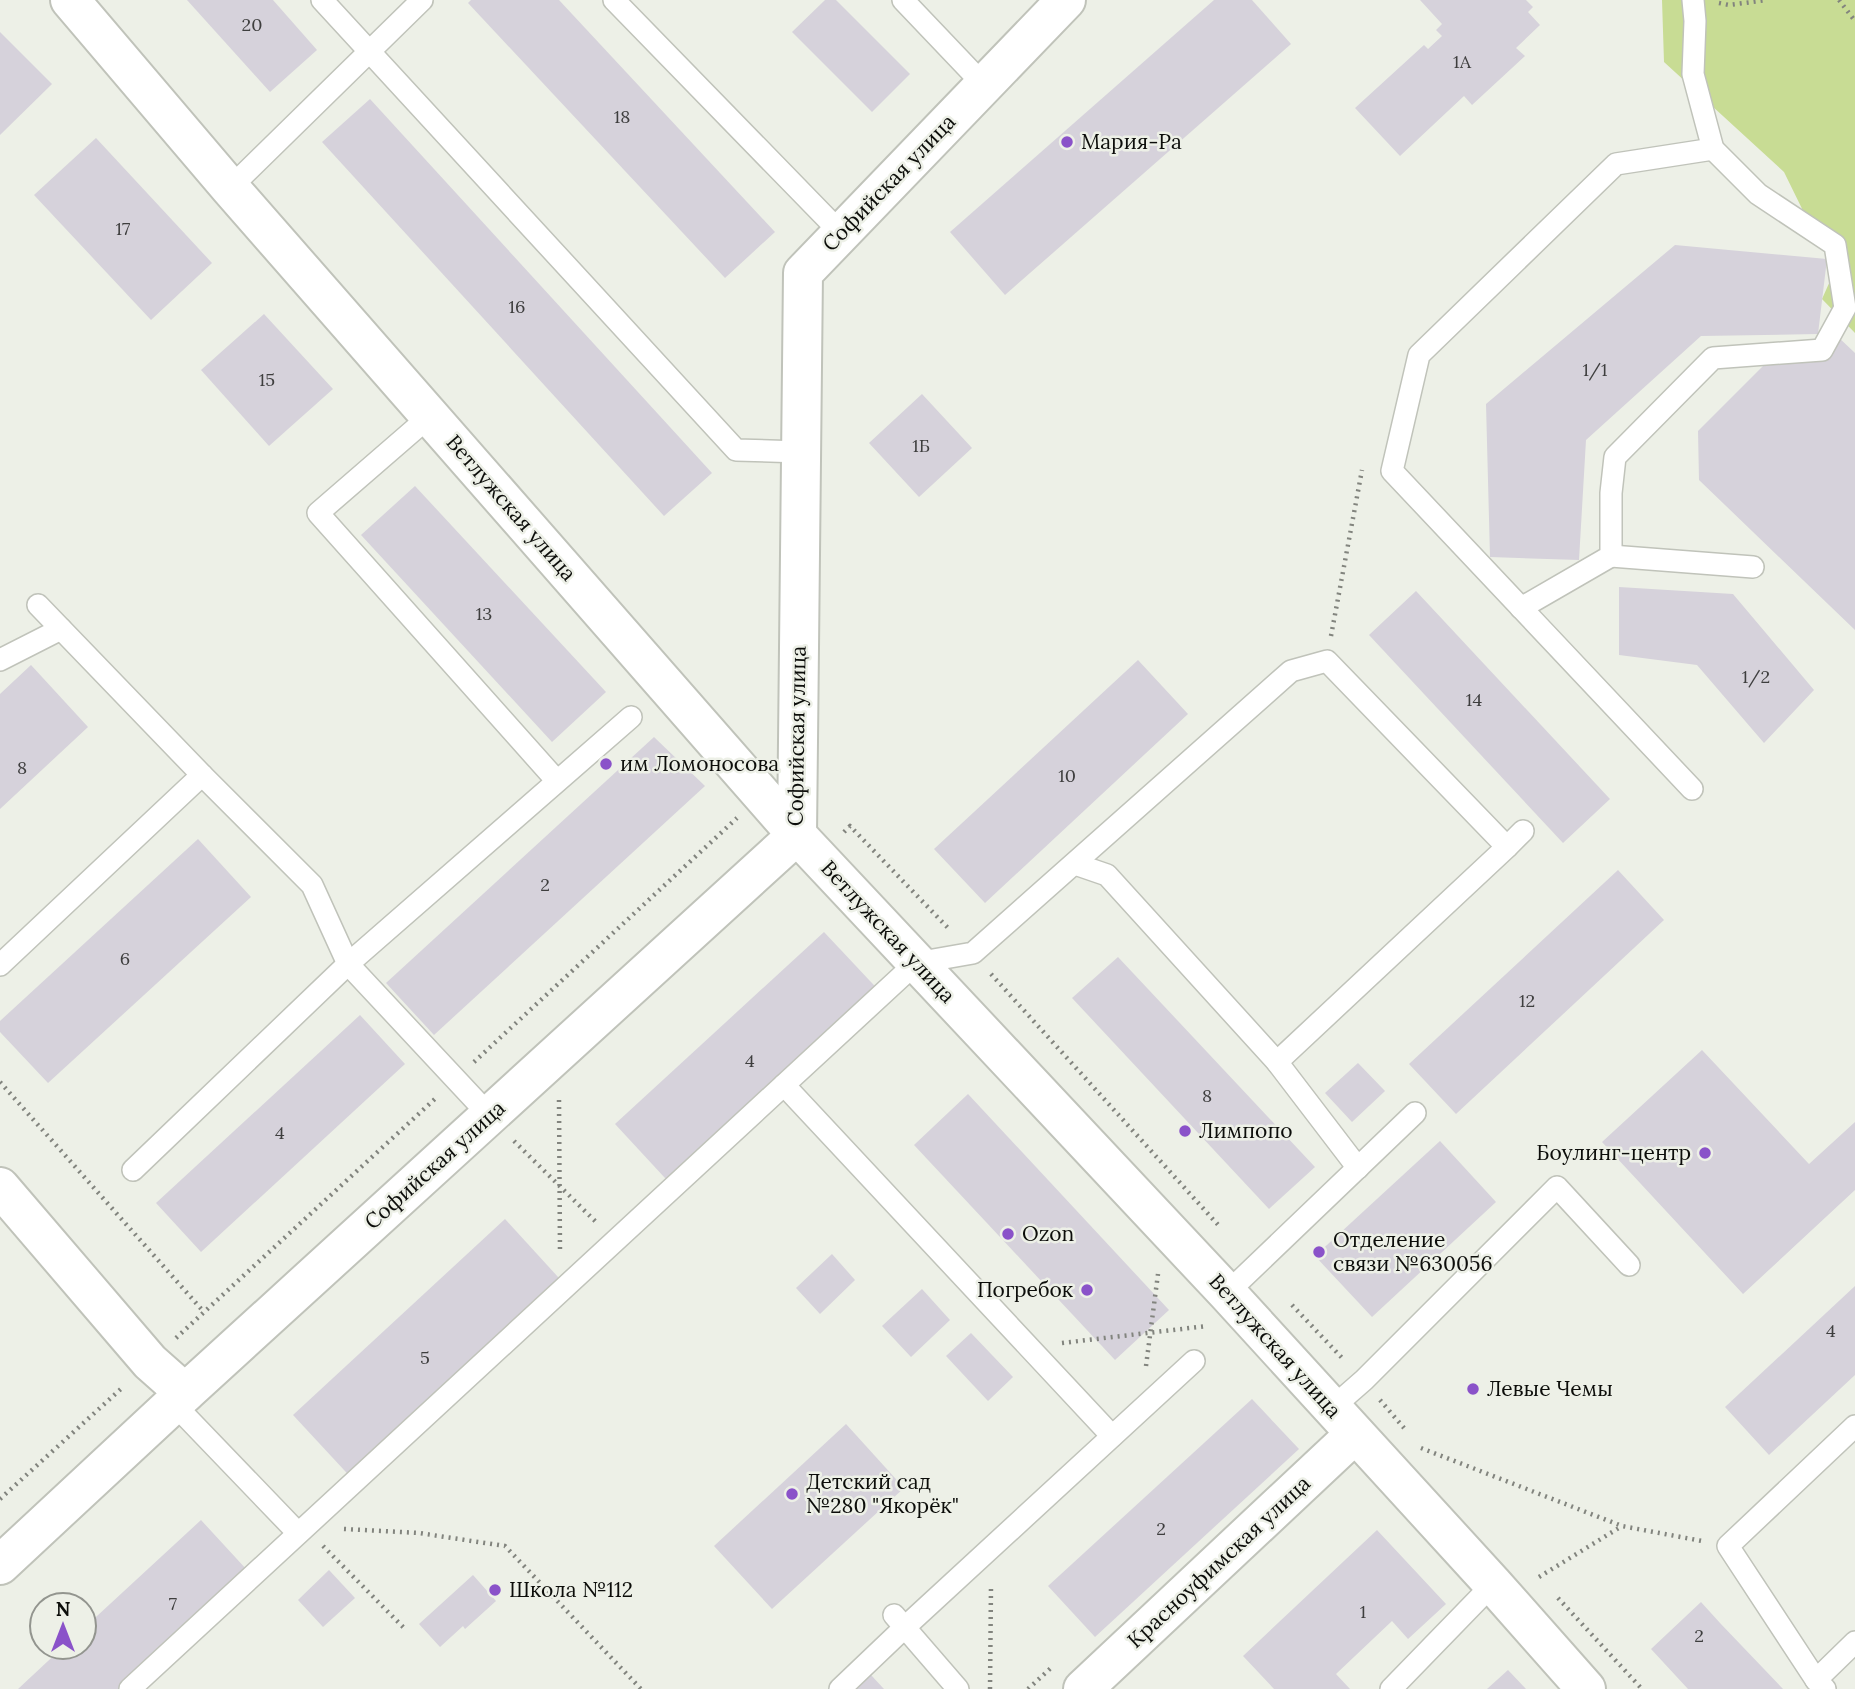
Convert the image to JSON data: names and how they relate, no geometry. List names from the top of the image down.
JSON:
{
  "streets": {
    "street": ["Софийская улица", "Ветлужская улица", "Красноуфимская улица"]
  },
  "crossings": [
    ["Софийская улица", "Ветлужская улица"],
    ["Ветлужская улица", "Красноуфимская улица"]
  ],
  "places": [
    "Мария-Ра",
    "им Ломоносова",
    "Лимпопо",
    "Боулинг-центр",
    "Ozon",
    "Отделение связи №630056",
    "Погребок",
    "Левые Чемы",
    "Детский сад №280 \"Якорёк\"",
    "Школа №112"
  ],
  "house_numbers": [
    "20",
    "1А",
    "18",
    "17",
    "16",
    "1/1",
    "15",
    "1Б",
    "13",
    "1/2",
    "14",
    "8",
    "10",
    "2",
    "6",
    "12",
    "4",
    "8",
    "4",
    "4",
    "5",
    "2",
    "7",
    "1",
    "2"
  ],
  "north": "top"
}
